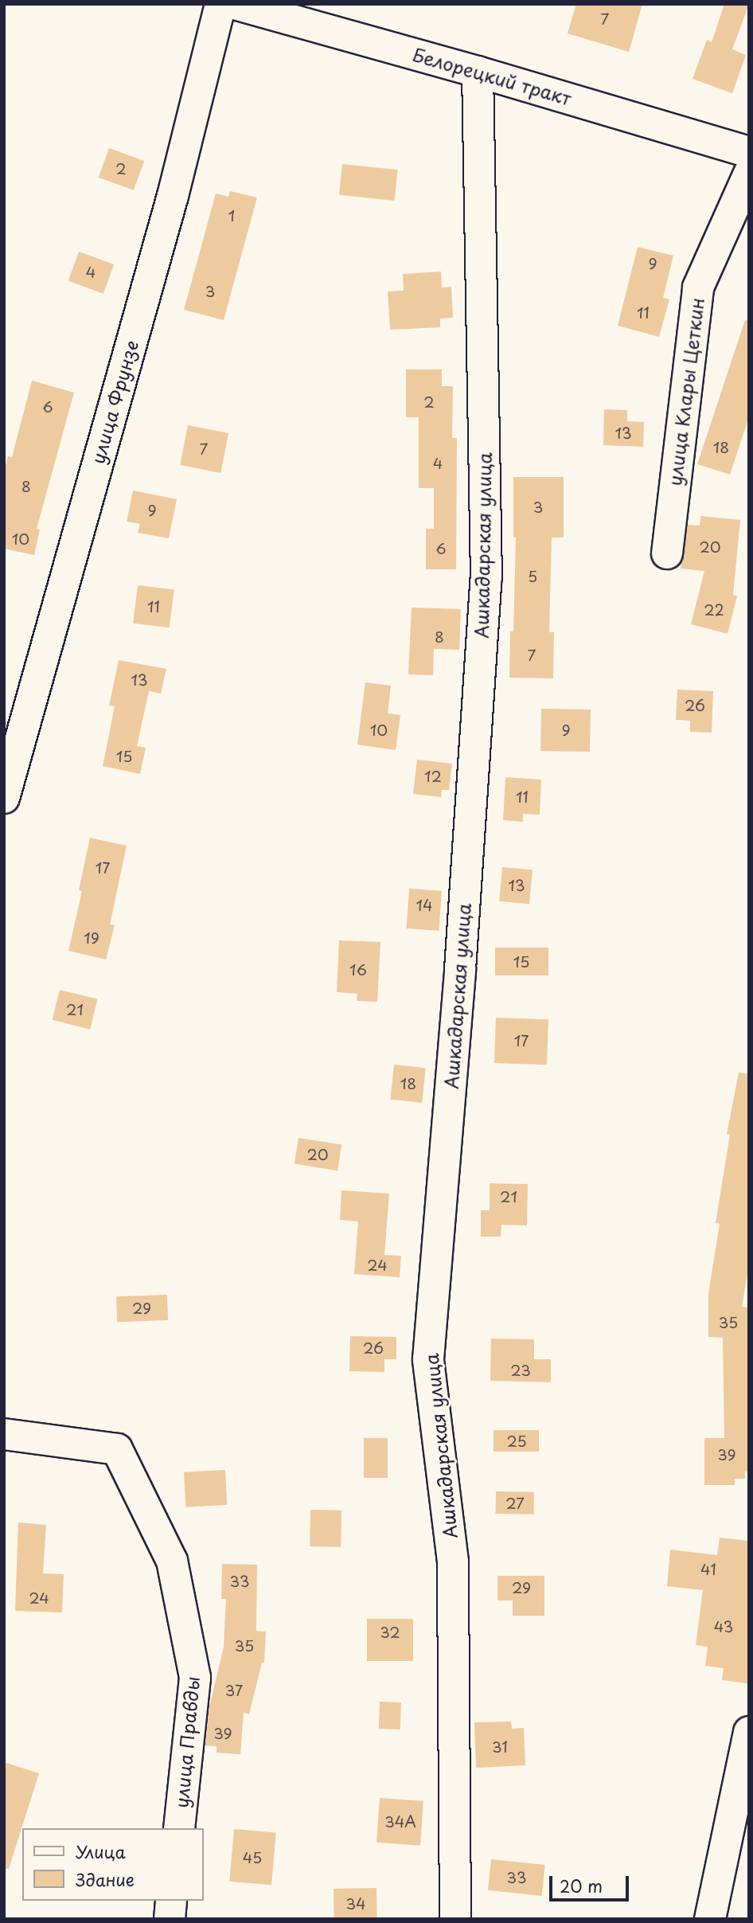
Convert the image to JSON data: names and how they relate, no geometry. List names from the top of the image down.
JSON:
{
  "streets": {
    "street": [
      "Белорецкий тракт",
      "улица Клары Цеткин",
      "улица Фрунзе",
      "Ашкадарская улица",
      "улица Правды"
    ]
  },
  "crossings": [
    ["Белорецкий тракт", "Ашкадарская улица"]
  ],
  "house_numbers": [
    "7",
    "2",
    "1",
    "9",
    "4",
    "3",
    "11",
    "2",
    "6",
    "13",
    "18",
    "7",
    "4",
    "8",
    "3",
    "9",
    "10",
    "20",
    "6",
    "5",
    "11",
    "22",
    "8",
    "7",
    "13",
    "26",
    "10",
    "9",
    "15",
    "12",
    "11",
    "17",
    "13",
    "14",
    "19",
    "15",
    "16",
    "21",
    "17",
    "18",
    "20",
    "21",
    "24",
    "29",
    "35",
    "26",
    "23",
    "25",
    "39",
    "27",
    "41",
    "33",
    "29",
    "24",
    "43",
    "32",
    "35",
    "37",
    "39",
    "31",
    "34А",
    "45",
    "33",
    "34"
  ],
  "legend": ["Улица", "Здание"],
  "scale_bar": "20 m"
}
